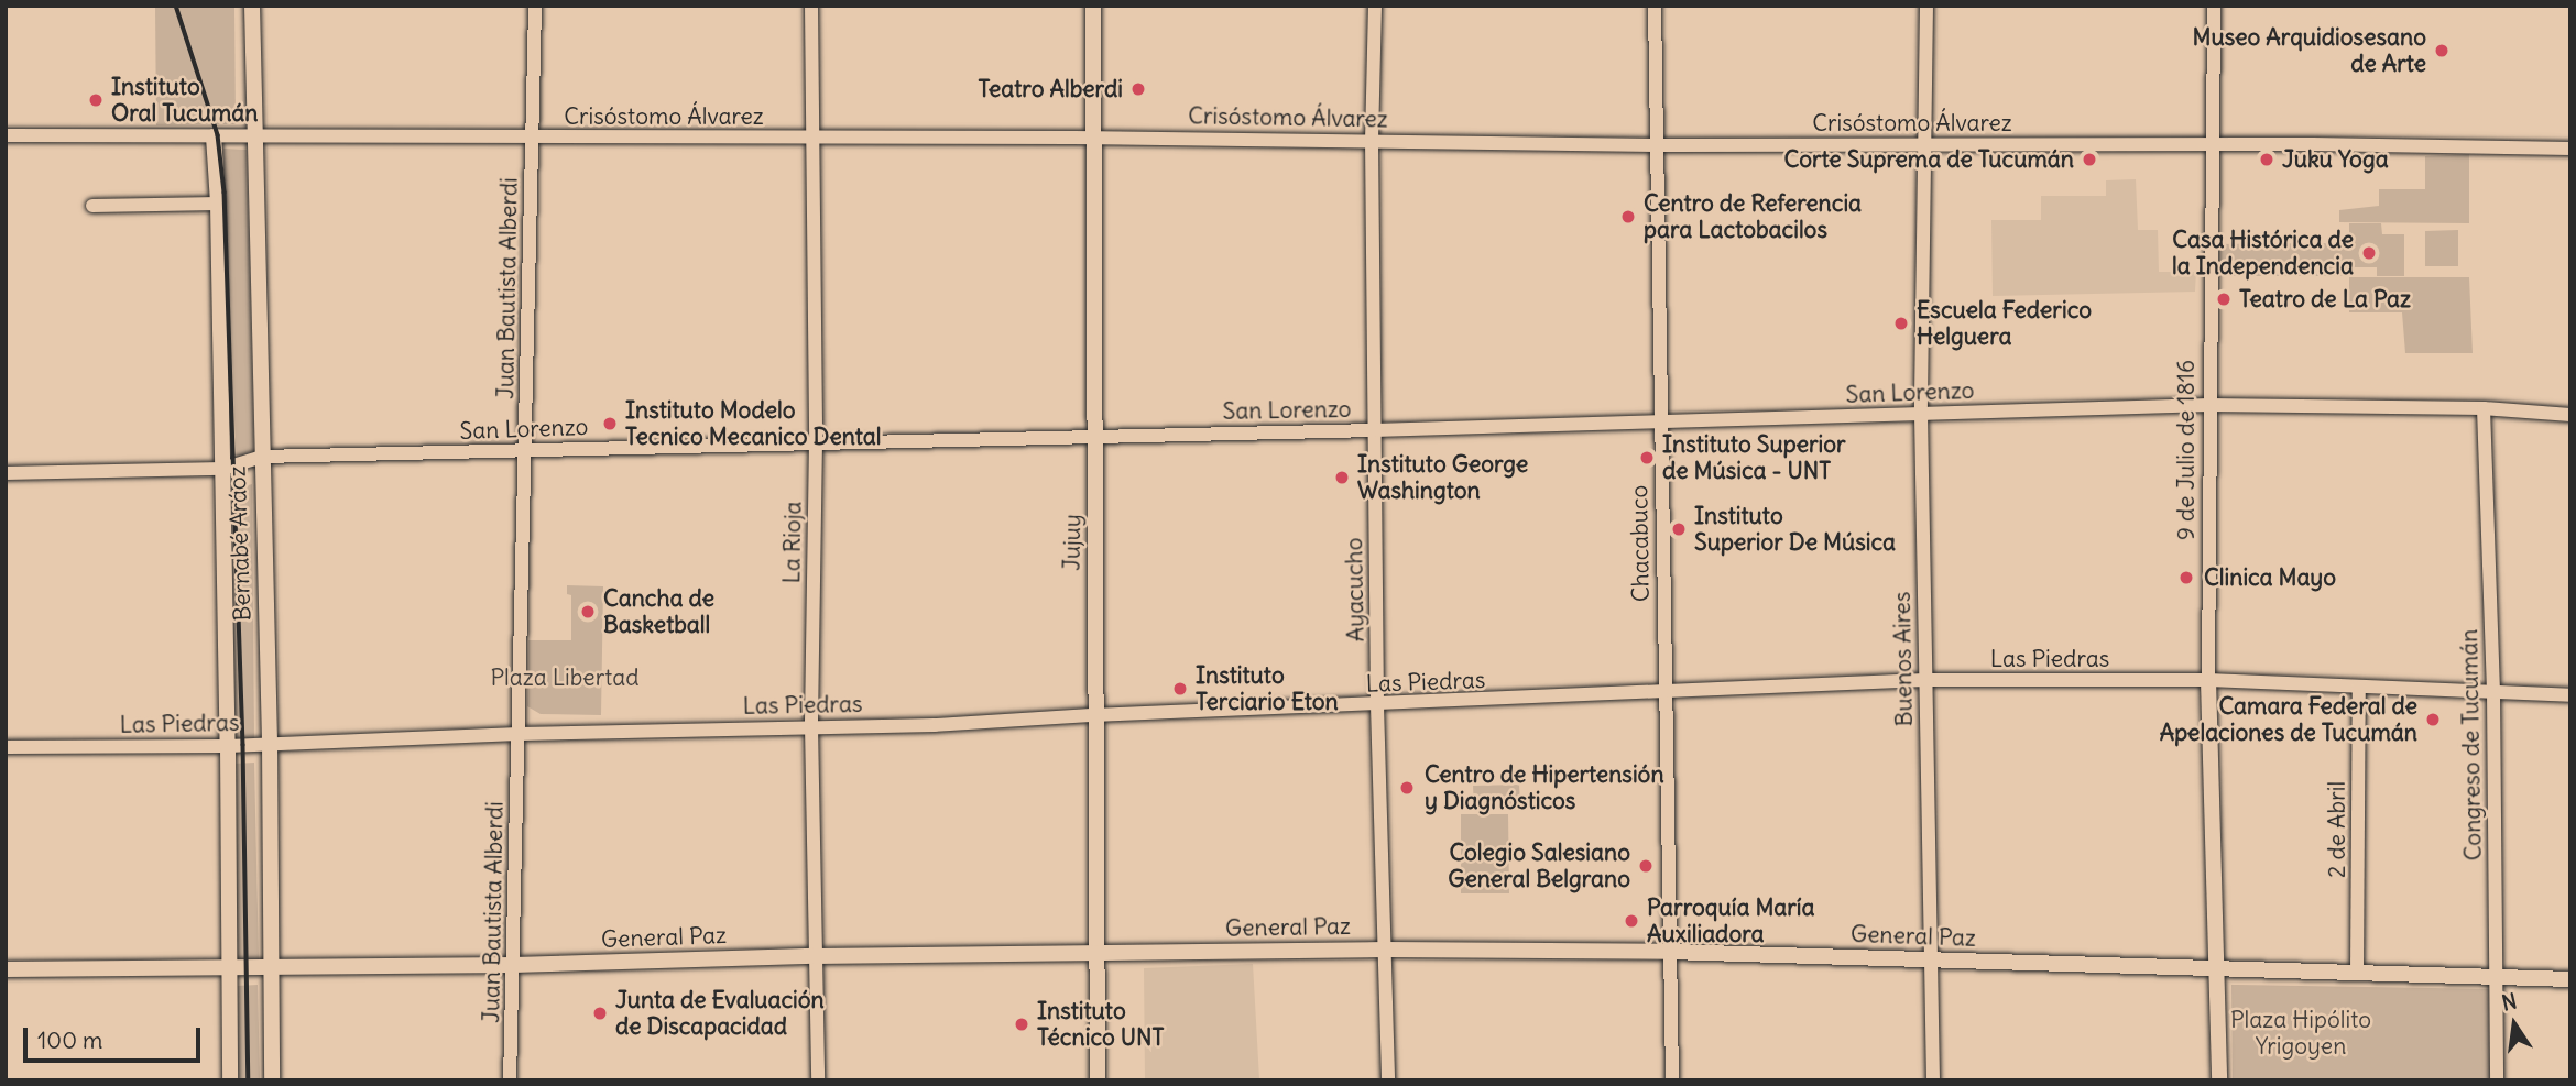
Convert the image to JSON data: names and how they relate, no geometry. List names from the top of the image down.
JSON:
{
  "streets": {
    "street": [
      "Crisóstomo Álvarez",
      "Juan Bautista Alberdi",
      "San Lorenzo",
      "9 de Julio de 1816",
      "La Rioja",
      "Jujuy",
      "Bernabé Aráoz",
      "Chacabuco",
      "Ayacucho",
      "Buenos Aires",
      "Las Piedras",
      "Congreso de Tucumán",
      "2 de Abril",
      "General Paz"
    ]
  },
  "crossings": [
    ["Crisóstomo Álvarez", "Juan Bautista Alberdi"],
    ["Crisóstomo Álvarez", "9 de Julio de 1816"],
    ["Crisóstomo Álvarez", "La Rioja"],
    ["Crisóstomo Álvarez", "Jujuy"],
    ["Crisóstomo Álvarez", "Bernabé Aráoz"],
    ["Crisóstomo Álvarez", "Chacabuco"],
    ["Crisóstomo Álvarez", "Ayacucho"],
    ["Crisóstomo Álvarez", "Buenos Aires"],
    ["Juan Bautista Alberdi", "San Lorenzo"],
    ["Juan Bautista Alberdi", "Las Piedras"],
    ["Juan Bautista Alberdi", "General Paz"],
    ["San Lorenzo", "9 de Julio de 1816"],
    ["San Lorenzo", "La Rioja"],
    ["San Lorenzo", "Jujuy"],
    ["San Lorenzo", "Bernabé Aráoz"],
    ["San Lorenzo", "Chacabuco"],
    ["San Lorenzo", "Ayacucho"],
    ["San Lorenzo", "Buenos Aires"],
    ["San Lorenzo", "Congreso de Tucumán"],
    ["9 de Julio de 1816", "Las Piedras"],
    ["9 de Julio de 1816", "General Paz"],
    ["La Rioja", "Las Piedras"],
    ["La Rioja", "General Paz"],
    ["Jujuy", "Las Piedras"],
    ["Jujuy", "General Paz"],
    ["Bernabé Aráoz", "Las Piedras"],
    ["Bernabé Aráoz", "General Paz"],
    ["Chacabuco", "Las Piedras"],
    ["Chacabuco", "General Paz"],
    ["Ayacucho", "Las Piedras"],
    ["Ayacucho", "General Paz"],
    ["Buenos Aires", "Las Piedras"],
    ["Buenos Aires", "General Paz"],
    ["Las Piedras", "Congreso de Tucumán"],
    ["Las Piedras", "2 de Abril"],
    ["Congreso de Tucumán", "General Paz"],
    ["2 de Abril", "General Paz"]
  ],
  "parks": ["Plaza Libertad", "Plaza Hipólito Yrigoyen"],
  "places": [
    "Museo Arquidiosesano de Arte",
    "Teatro Alberdi",
    "Instituto Oral Tucumán",
    "Corte Suprema de Tucumán",
    "Juku Yoga",
    "Centro de Referencia para Lactobacilos",
    "Casa Histórica de la Independencia",
    "Teatro de La Paz",
    "Escuela Federico Helguera",
    "Instituto Modelo Tecnico Mecanico Dental",
    "Instituto Superior de Música - UNT",
    "Instituto George Washington",
    "Instituto Superior De Música",
    "Clinica Mayo",
    "Cancha de Basketball",
    "Instituto Terciario Eton",
    "Camara Federal de Apelaciones de Tucumán",
    "Centro de Hipertensión y Diagnósticos",
    "Colegio Salesiano General Belgrano",
    "Parroquía María Auxiliadora",
    "Junta de Evaluación de Discapacidad",
    "Instituto Técnico UNT"
  ],
  "scale_bar": "100 m",
  "north": "top"
}
